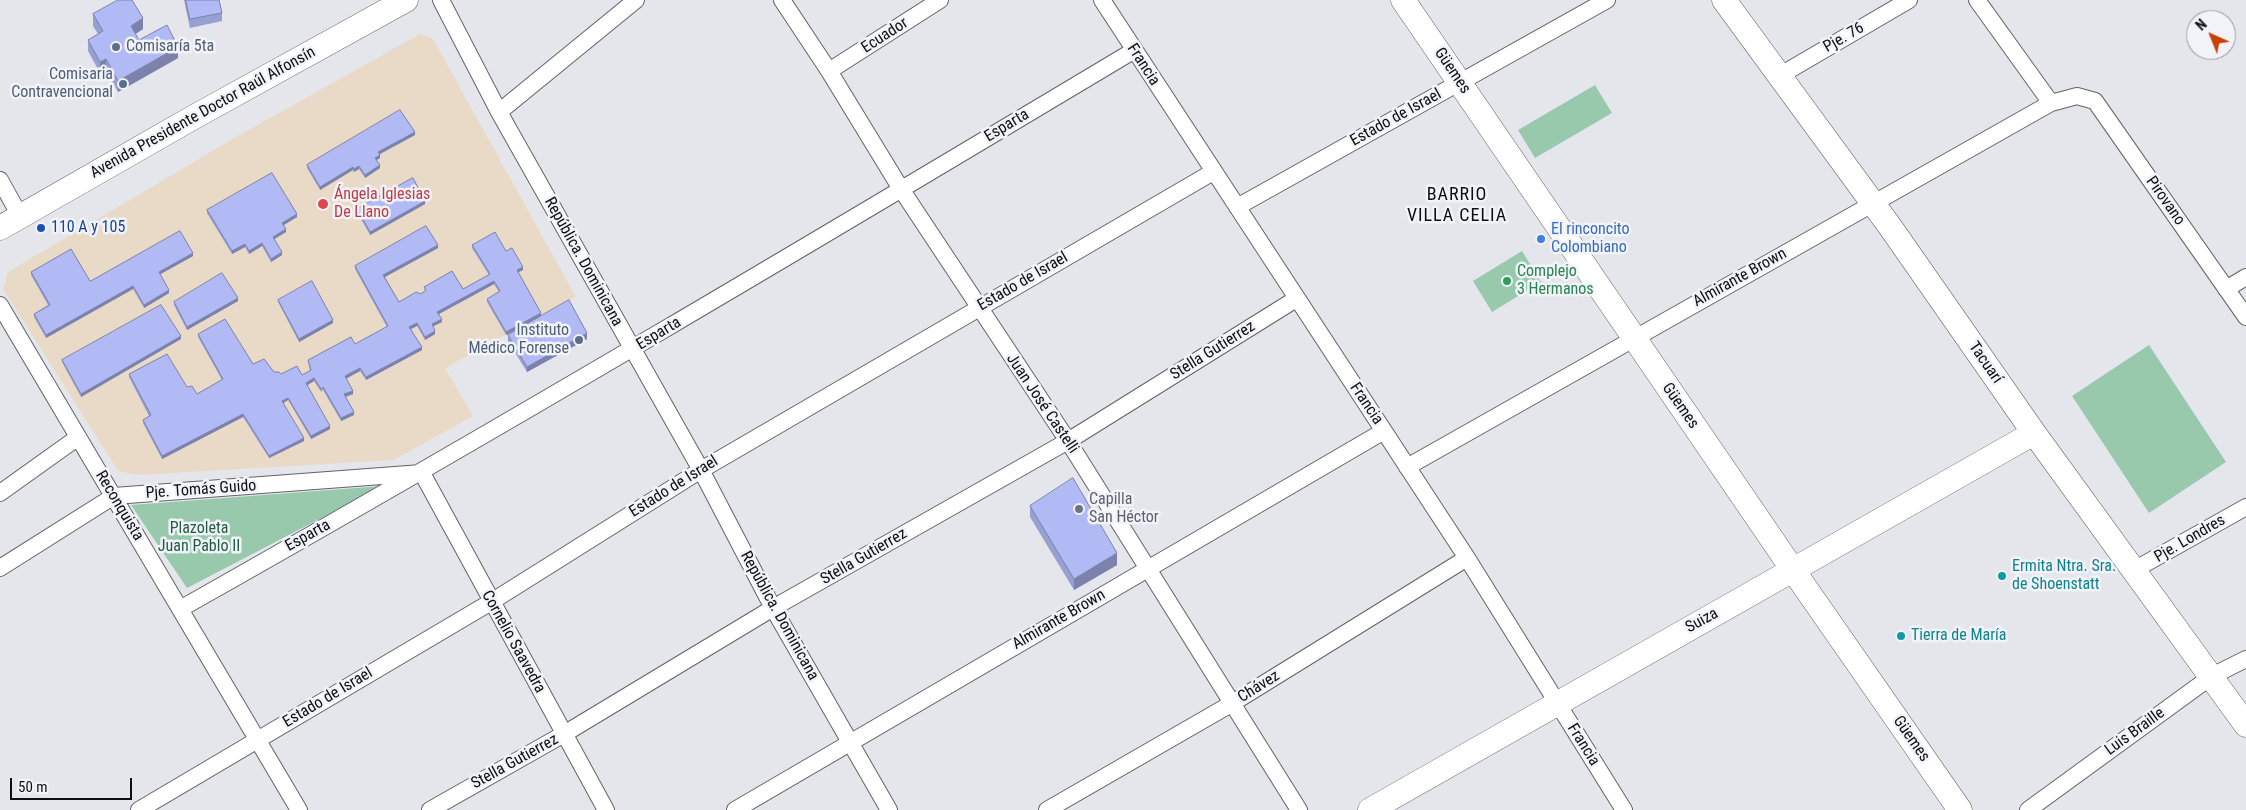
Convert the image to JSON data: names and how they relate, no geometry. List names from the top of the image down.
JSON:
{
  "streets": {
    "street": [
      "Ecuador",
      "Pje. 76",
      "Francia",
      "Güemes",
      "Avenida Presidente Doctor Raúl Alfonsín",
      "Estado de Israel",
      "Esparta",
      "Pirovano",
      "República. Dominicana",
      "Almirante Brown",
      "Stella Gutierrez",
      "Tacuarí",
      "Juan José Castelli",
      "Pje. Tomás Guido",
      "Reconquista",
      "Pje. Londres",
      "Suiza",
      "Cornelio Saavedra",
      "Chávez",
      "Luis Braille"
    ]
  },
  "crossings": [
    ["Ecuador", "Juan José Castelli"],
    ["Pje. 76", "Tacuarí"],
    ["Francia", "Estado de Israel"],
    ["Francia", "Esparta"],
    ["Francia", "Almirante Brown"],
    ["Francia", "Stella Gutierrez"],
    ["Francia", "Suiza"],
    ["Francia", "Chávez"],
    ["Güemes", "Estado de Israel"],
    ["Güemes", "Almirante Brown"],
    ["Güemes", "Suiza"],
    ["Estado de Israel", "República. Dominicana"],
    ["Estado de Israel", "Juan José Castelli"],
    ["Estado de Israel", "Reconquista"],
    ["Estado de Israel", "Cornelio Saavedra"],
    ["Esparta", "República. Dominicana"],
    ["Esparta", "Juan José Castelli"],
    ["Esparta", "Pje. Tomás Guido"],
    ["Esparta", "Reconquista"],
    ["Esparta", "Cornelio Saavedra"],
    ["Pirovano", "Almirante Brown"],
    ["República. Dominicana", "Almirante Brown"],
    ["República. Dominicana", "Stella Gutierrez"],
    ["Almirante Brown", "Tacuarí"],
    ["Almirante Brown", "Juan José Castelli"],
    ["Stella Gutierrez", "Juan José Castelli"],
    ["Stella Gutierrez", "Cornelio Saavedra"],
    ["Tacuarí", "Pje. Londres"],
    ["Tacuarí", "Suiza"],
    ["Tacuarí", "Luis Braille"],
    ["Juan José Castelli", "Chávez"],
    ["Pje. Tomás Guido", "Reconquista"],
    ["Pje. Tomás Guido", "Cornelio Saavedra"]
  ],
  "districts": ["BARRIO VILLA CELIA"],
  "parks": ["Plazoleta Juan Pablo II"],
  "places": [
    "Comisaría 5ta",
    "Comisaria Contravencional",
    "Ángela Iglesias De Llano",
    "110 A y 105",
    "El rinconcito Colombiano",
    "Complejo 3 Hermanos",
    "Instituto Médico Forense",
    "Capilla San Héctor",
    "Ermita Ntra. Sra. de Shoenstatt",
    "Tierra de María"
  ],
  "scale_bar": "50 m",
  "north": "top left"
}
